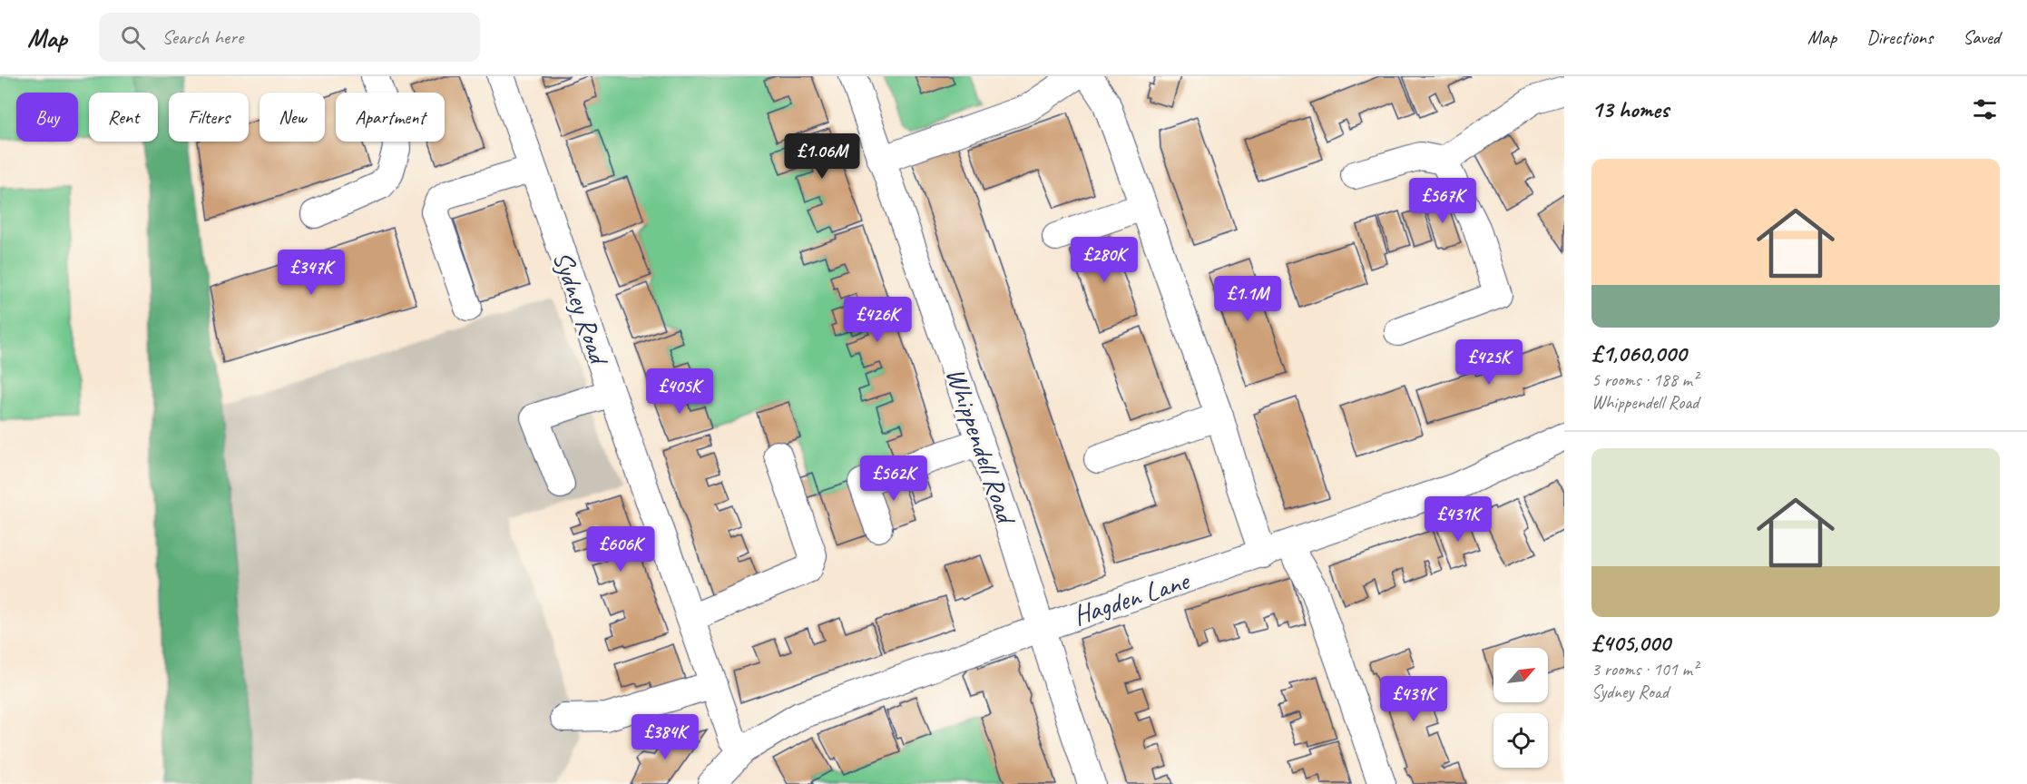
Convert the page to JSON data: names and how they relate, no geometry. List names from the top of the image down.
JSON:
{
  "streets": {
    "street": ["Sydney Road", "Whippendell Road", "Hagden Lane"]
  },
  "crossings": [
    ["Sydney Road", "Hagden Lane"],
    ["Whippendell Road", "Hagden Lane"]
  ],
  "north": "top right",
  "page": {
    "header": "Map",
    "search": "Search here",
    "nav": ["Map", "Directions", "Saved"],
    "heading": "13 homes",
    "chip": [
      "Buy",
      "Rent",
      "Filters",
      "New",
      "Apartment"
    ],
    "price": [
      "£1.06M",
      "£567K",
      "£280K",
      "£347K",
      "£1.1M",
      "£426K",
      "£425K",
      "£405K",
      "£562K",
      "£431K",
      "£606K",
      "£439K",
      "£384K"
    ],
    "list": [
      {
        "name": "£1,060,000",
        "note": "5 rooms · 188 m² · Whippendell Road"
      },
      {
        "name": "£405,000",
        "note": "3 rooms · 101 m² · Sydney Road"
      }
    ]
  }
}
